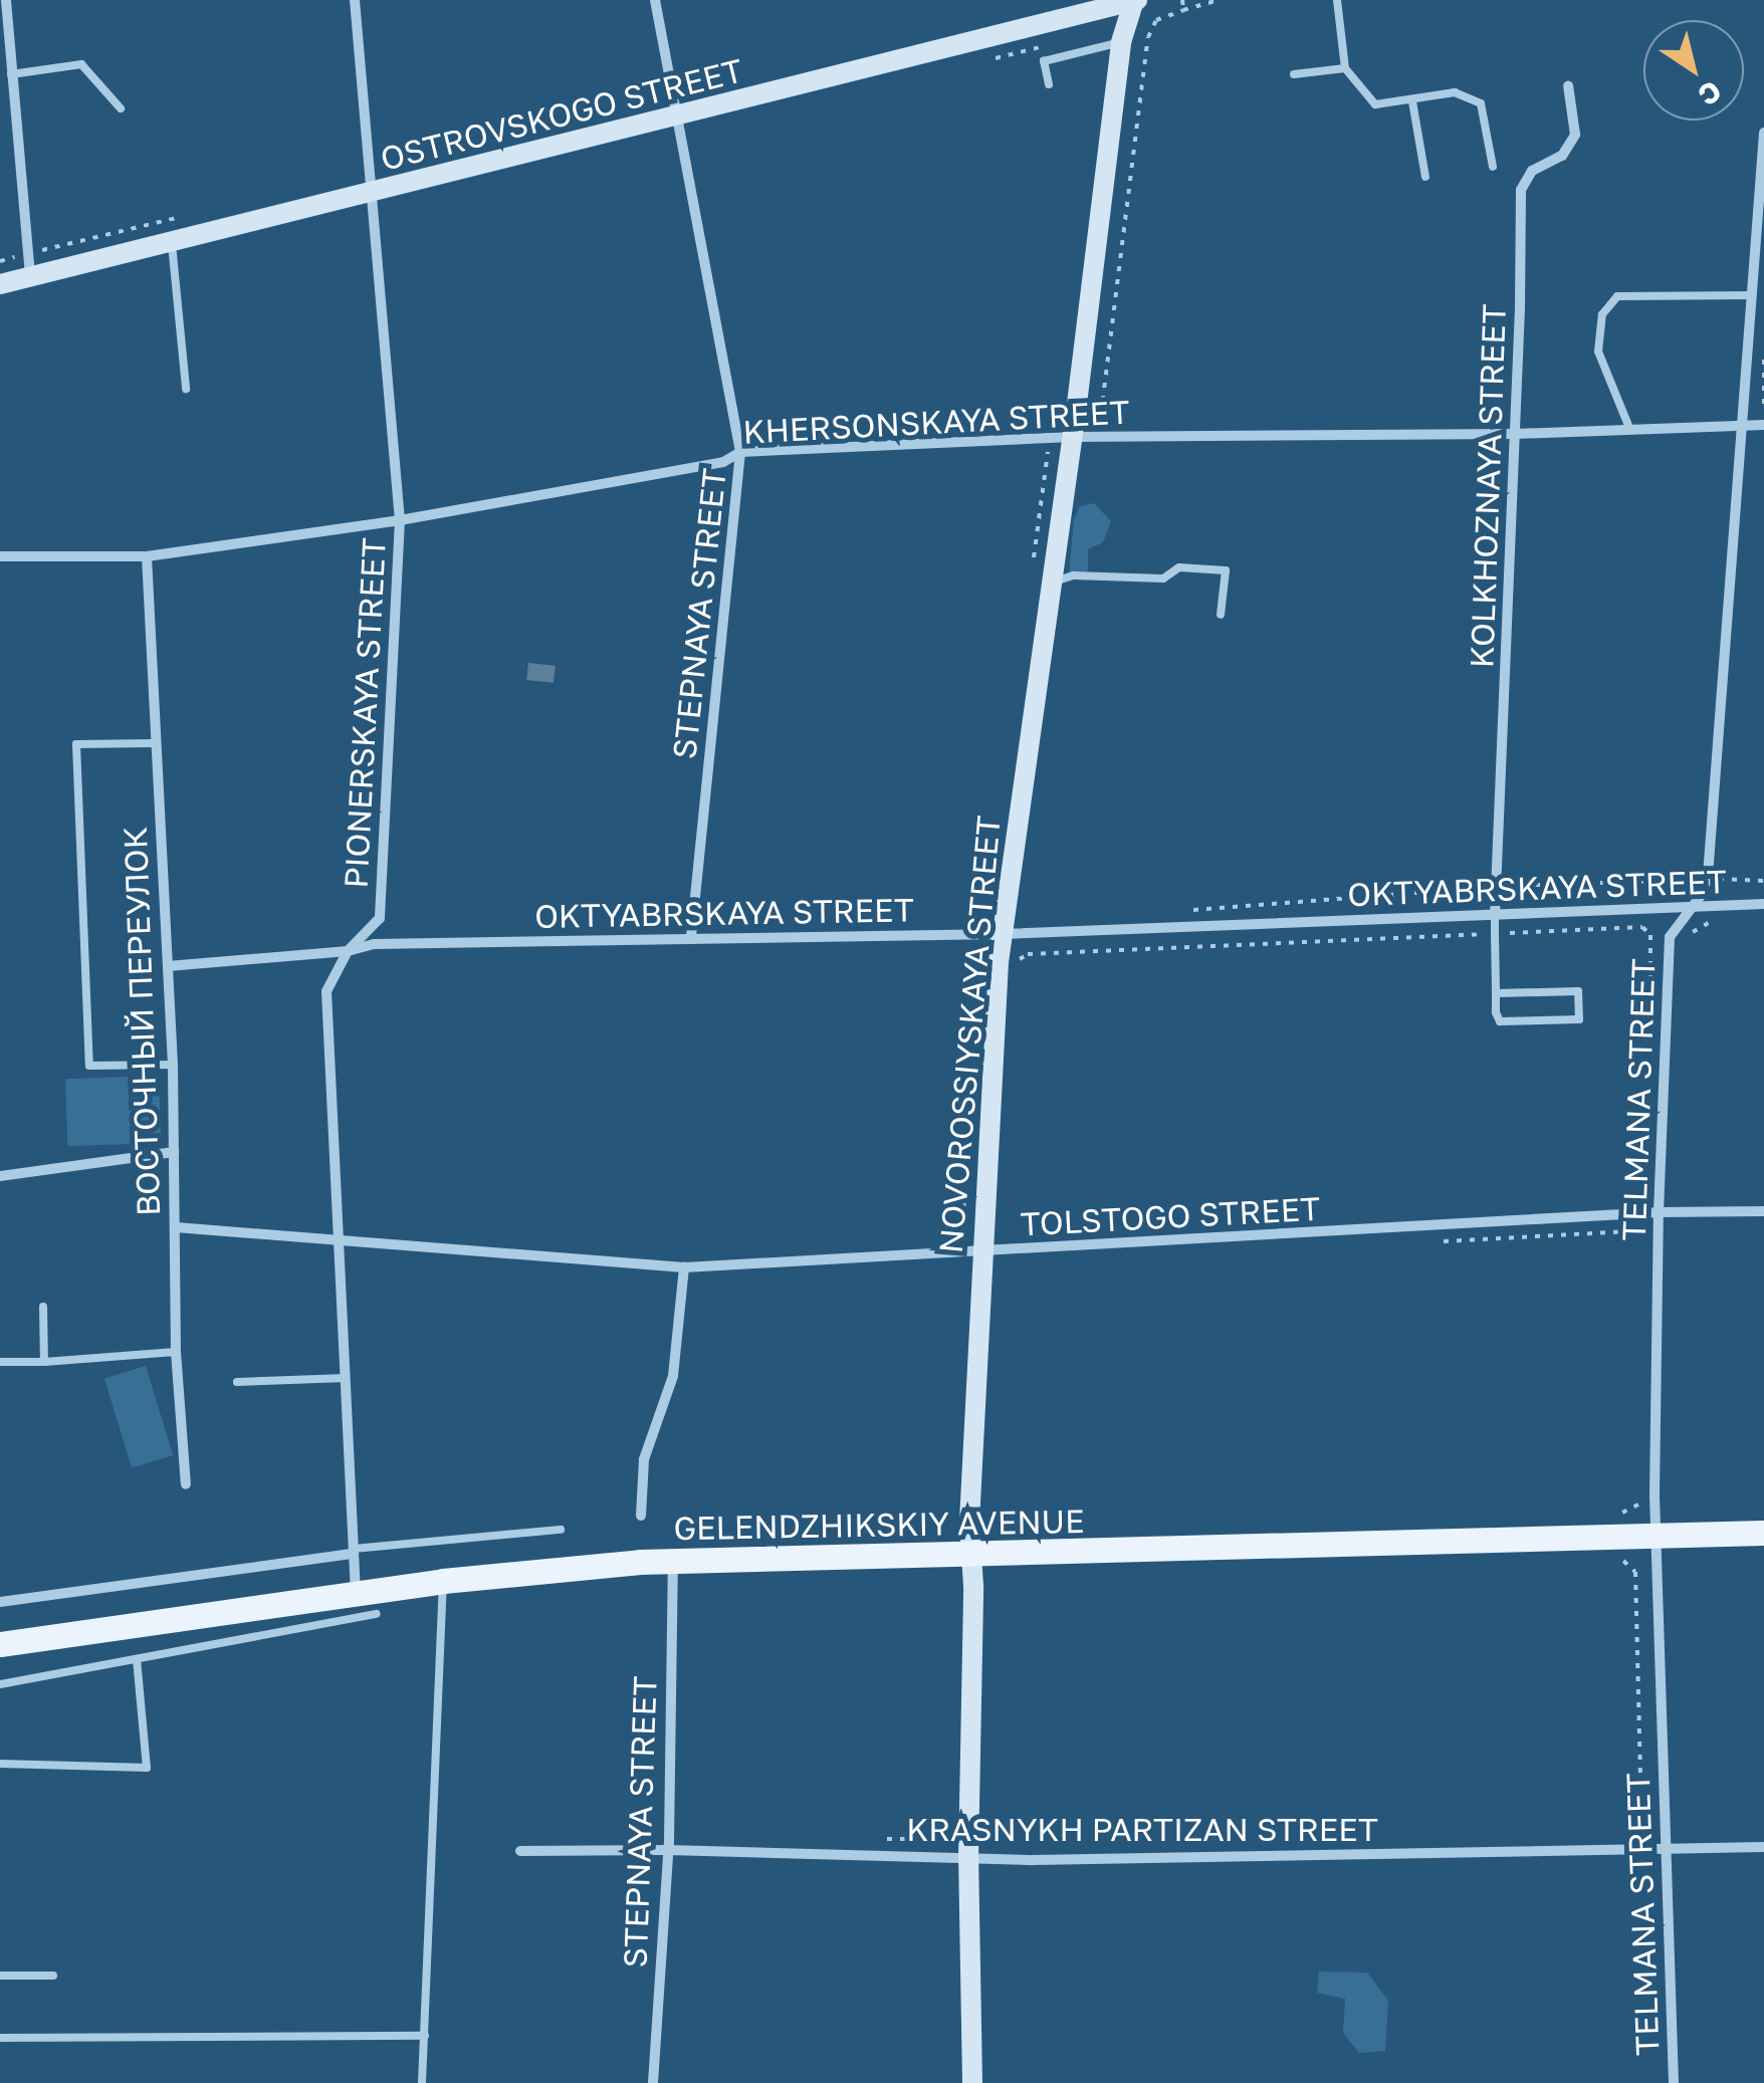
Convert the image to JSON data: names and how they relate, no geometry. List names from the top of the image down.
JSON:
{
  "streets": {
    "main road": ["GELENDZHIKSKIY AVENUE"],
    "street": [
      "OSTROVSKOGO STREET",
      "KHERSONSKAYA STREET",
      "KOLKHOZNAYA STREET",
      "STEPNAYA STREET",
      "PIONERSKAYA STREET",
      "OKTYABRSKAYA STREET",
      "ВОСТОЧНЫЙ ПЕРЕУЛОК",
      "NOVOROSSIYSKAYA STREET",
      "TELMANA STREET",
      "TOLSTOGO STREET",
      "KRASNYKH PARTIZAN STREET"
    ]
  },
  "crossings": [
    ["OSTROVSKOGO STREET", "STEPNAYA STREET"],
    ["OSTROVSKOGO STREET", "PIONERSKAYA STREET"],
    ["OSTROVSKOGO STREET", "NOVOROSSIYSKAYA STREET"],
    ["KHERSONSKAYA STREET", "KOLKHOZNAYA STREET"],
    ["KHERSONSKAYA STREET", "STEPNAYA STREET"],
    ["KHERSONSKAYA STREET", "PIONERSKAYA STREET"],
    ["KHERSONSKAYA STREET", "ВОСТОЧНЫЙ ПЕРЕУЛОК"],
    ["KHERSONSKAYA STREET", "NOVOROSSIYSKAYA STREET"],
    ["KHERSONSKAYA STREET", "TELMANA STREET"],
    ["KOLKHOZNAYA STREET", "OKTYABRSKAYA STREET"],
    ["STEPNAYA STREET", "OKTYABRSKAYA STREET"],
    ["STEPNAYA STREET", "GELENDZHIKSKIY AVENUE"],
    ["STEPNAYA STREET", "KRASNYKH PARTIZAN STREET"],
    ["PIONERSKAYA STREET", "OKTYABRSKAYA STREET"],
    ["PIONERSKAYA STREET", "TOLSTOGO STREET"],
    ["PIONERSKAYA STREET", "GELENDZHIKSKIY AVENUE"],
    ["OKTYABRSKAYA STREET", "ВОСТОЧНЫЙ ПЕРЕУЛОК"],
    ["OKTYABRSKAYA STREET", "NOVOROSSIYSKAYA STREET"],
    ["OKTYABRSKAYA STREET", "TELMANA STREET"],
    ["ВОСТОЧНЫЙ ПЕРЕУЛОК", "TOLSTOGO STREET"],
    ["NOVOROSSIYSKAYA STREET", "TOLSTOGO STREET"],
    ["NOVOROSSIYSKAYA STREET", "GELENDZHIKSKIY AVENUE"],
    ["NOVOROSSIYSKAYA STREET", "KRASNYKH PARTIZAN STREET"],
    ["TELMANA STREET", "TOLSTOGO STREET"],
    ["TELMANA STREET", "GELENDZHIKSKIY AVENUE"],
    ["TELMANA STREET", "KRASNYKH PARTIZAN STREET"]
  ],
  "north": "bottom right"
}
